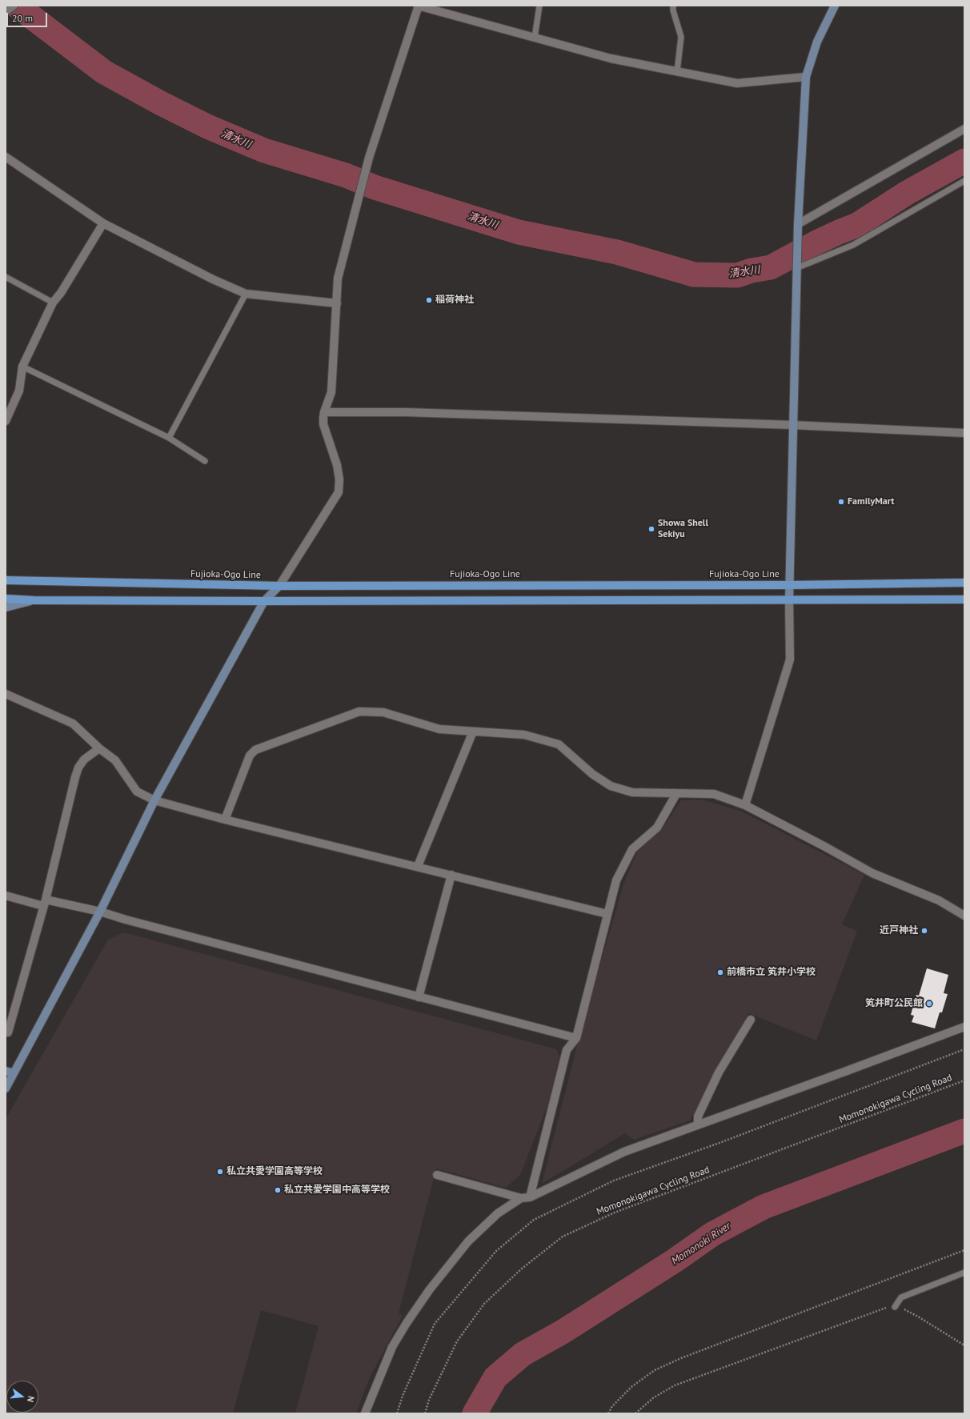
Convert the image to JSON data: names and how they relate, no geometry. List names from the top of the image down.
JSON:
{
  "streets": {
    "main road": ["Fujioka-Ogo Line"],
    "path": ["Momonokigawa Cycling Road"]
  },
  "water": ["清水川", "Momonoki River"],
  "places": [
    "稲荷神社",
    "FamilyMart",
    "Showa Shell Sekiyu",
    "近戸神社",
    "前橋市立 笂井小学校",
    "笂井町公民館",
    "私立共愛学園高等学校",
    "私立共愛学園中高等学校"
  ],
  "scale_bar": "20 m",
  "north": "right"
}
